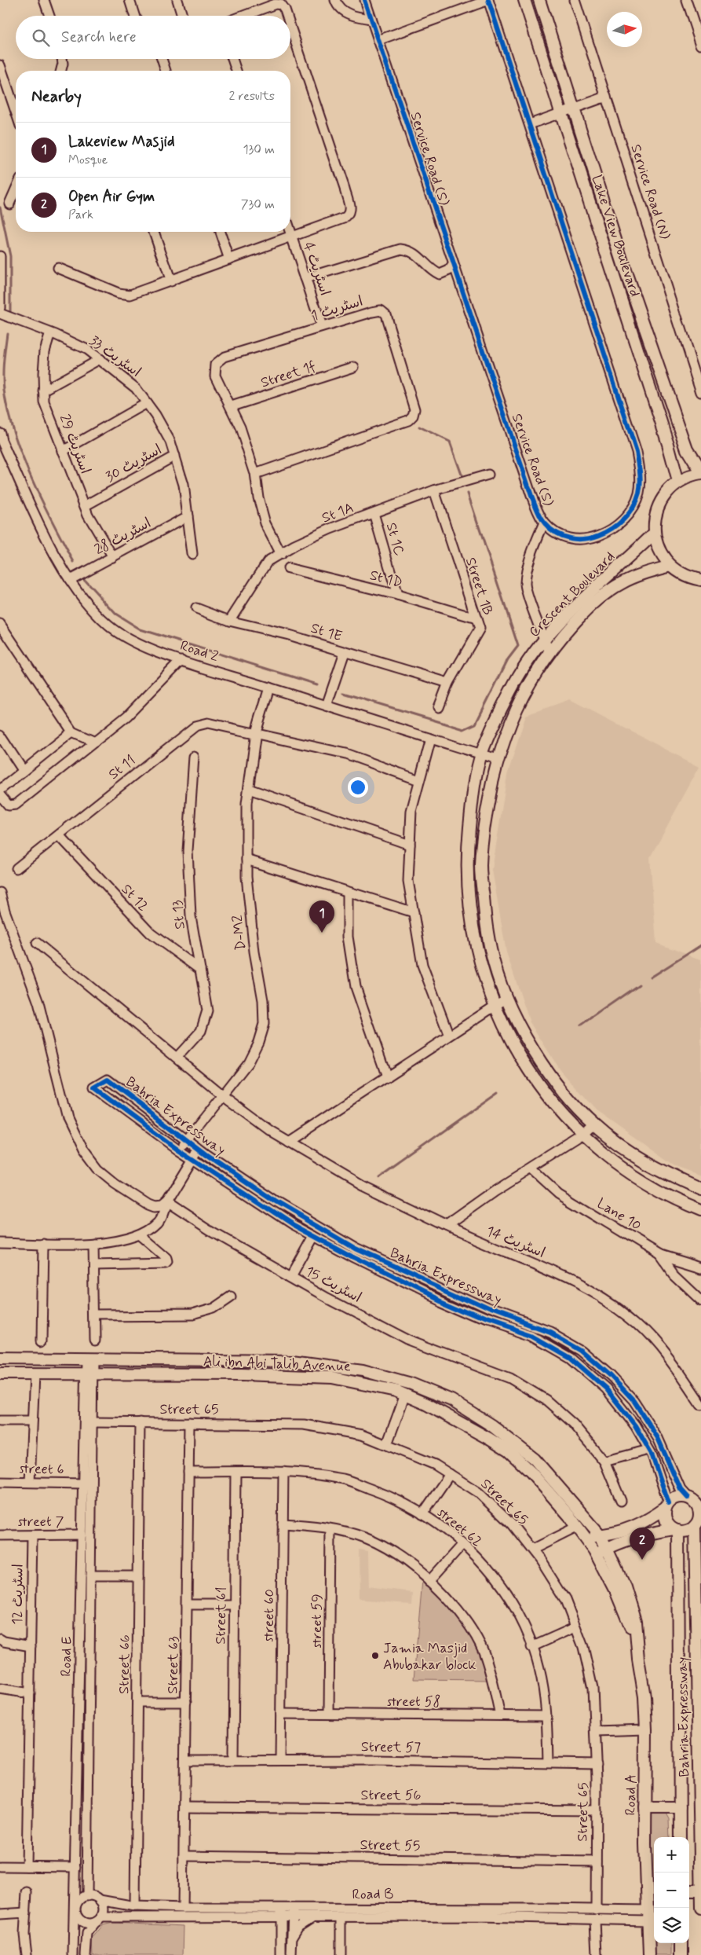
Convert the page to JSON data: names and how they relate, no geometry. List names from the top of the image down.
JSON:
{
  "streets": {
    "main road": [
      "Lake View Boulevard",
      "Crescent Boulevard",
      "Bahria Expressway",
      "Ali ibn Abi Talib Avenue",
      "Road A"
    ],
    "street": [
      "Service Road (S)",
      "Service Road (N)",
      "اسٹریٹ 4",
      "اسٹریٹ 1",
      "اسٹریٹ 33",
      "Street 1f",
      "اسٹریٹ 29",
      "اسٹریٹ 30",
      "St 1A",
      "اسٹریٹ 28",
      "St 1C",
      "St 1D",
      "Street 1B",
      "St 1E",
      "Road 2",
      "St 11",
      "St 12",
      "St 13",
      "D-M2",
      "Lane 10",
      "اسٹریٹ 14",
      "اسٹریٹ 15",
      "Street 65",
      "street 6",
      "street 7",
      "street 62",
      "اسٹریٹ 12",
      "Street 61",
      "street 60",
      "street 59",
      "Road E",
      "Street 66",
      "Street 63",
      "street 58",
      "Street 57",
      "Street 56",
      "Street 55",
      "Road B"
    ]
  },
  "crossings": [
    ["اسٹریٹ 4", "اسٹریٹ 1"],
    ["اسٹریٹ 1", "Street 1f"],
    ["اسٹریٹ 1", "St 1A"],
    ["اسٹریٹ 33", "اسٹریٹ 29"],
    ["اسٹریٹ 33", "اسٹریٹ 30"],
    ["اسٹریٹ 33", "اسٹریٹ 28"],
    ["اسٹریٹ 29", "اسٹریٹ 30"],
    ["اسٹریٹ 29", "اسٹریٹ 28"],
    ["St 1A", "St 1C"],
    ["St 1A", "Street 1B"],
    ["St 1A", "St 1E"],
    ["اسٹریٹ 28", "Road 2"],
    ["St 1C", "St 1D"],
    ["St 1D", "Street 1B"],
    ["Street 1B", "St 1E"],
    ["Crescent Boulevard", "Road 2"],
    ["Road 2", "D-M2"],
    ["St 11", "St 12"],
    ["St 11", "D-M2"],
    ["St 12", "St 13"],
    ["St 13", "اسٹریٹ 14"],
    ["D-M2", "Bahria Expressway"],
    ["D-M2", "اسٹریٹ 14"],
    ["Ali ibn Abi Talib Avenue", "Road E"],
    ["Ali ibn Abi Talib Avenue", "Road A"],
    ["Street 65", "Road E"],
    ["Street 65", "Street 66"],
    ["Street 65", "Street 63"],
    ["Street 65", "Street 57"],
    ["Street 65", "Street 56"],
    ["Street 65", "Street 55"],
    ["Street 65", "Road B"],
    ["street 6", "Road E"],
    ["street 7", "اسٹریٹ 12"],
    ["street 7", "Road E"],
    ["street 62", "Street 61"],
    ["street 62", "street 60"],
    ["street 62", "Street 63"],
    ["street 62", "street 58"],
    ["street 62", "Street 57"],
    ["Street 61", "Street 57"],
    ["street 60", "street 58"],
    ["street 60", "Street 57"],
    ["street 59", "street 58"],
    ["Road E", "Road B"],
    ["Street 66", "Road B"],
    ["Street 63", "Street 57"],
    ["Street 63", "Street 56"],
    ["Street 63", "Street 55"],
    ["Street 63", "Road B"],
    ["Road A", "Road B"]
  ],
  "places": ["Jamia Masjid Abubakar block"],
  "north": "right",
  "page": {
    "search": "Search here",
    "heading": ["Nearby", "2 results"],
    "list": [
      {
        "mark": "1",
        "name": "Lakeview Masjid",
        "note": "Mosque",
        "value": "130 m"
      },
      {
        "mark": "2",
        "name": "Open Air Gym",
        "note": "Park",
        "value": "730 m"
      }
    ],
    "pins": ["1", "2"],
    "map_buttons": ["+", "−"]
  }
}
